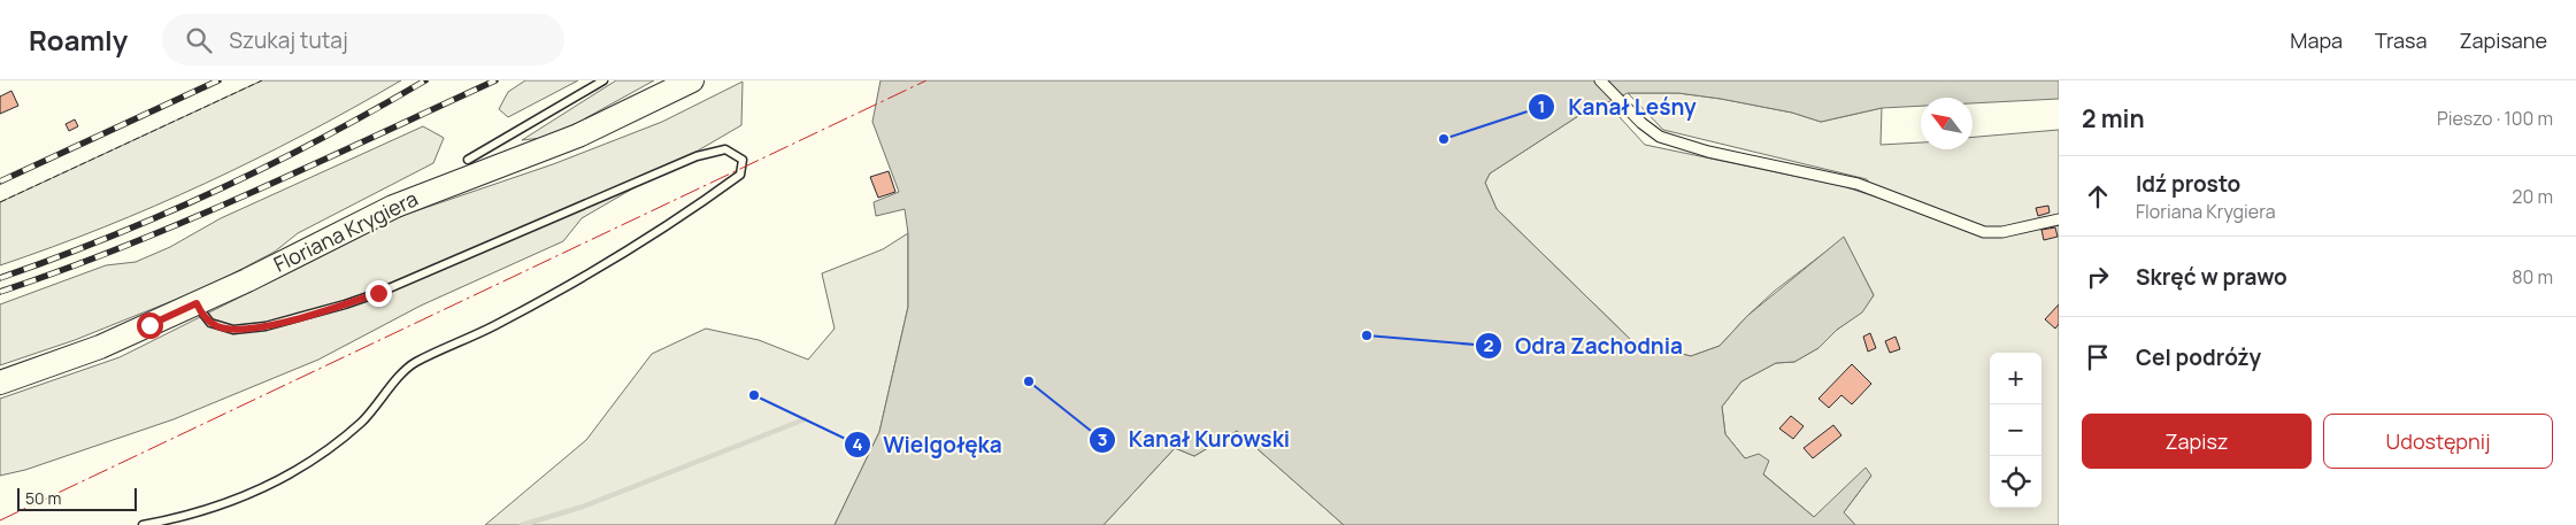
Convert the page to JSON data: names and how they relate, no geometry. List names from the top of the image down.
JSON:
{
  "streets": {
    "main road": ["Floriana Krygiera"]
  },
  "places": [
    "Kanał Leśny",
    "Odra Zachodnia",
    "Kanał Kurowski",
    "Wielgołęka"
  ],
  "scale_bar": "50 m",
  "north": "top left",
  "page": {
    "header": "Roamly",
    "search": "Szukaj tutaj",
    "nav": ["Mapa", "Trasa", "Zapisane"],
    "heading": ["2 min", "Pieszo · 100 m"],
    "list": [
      ["Idź prosto", "Floriana Krygiera", "20 m"],
      ["Skręć w prawo", "80 m"],
      "Cel podróży"
    ],
    "map_buttons": ["+", "−"],
    "buttons": ["Zapisz", "Udostępnij"],
    "scale": "50 m"
  }
}
